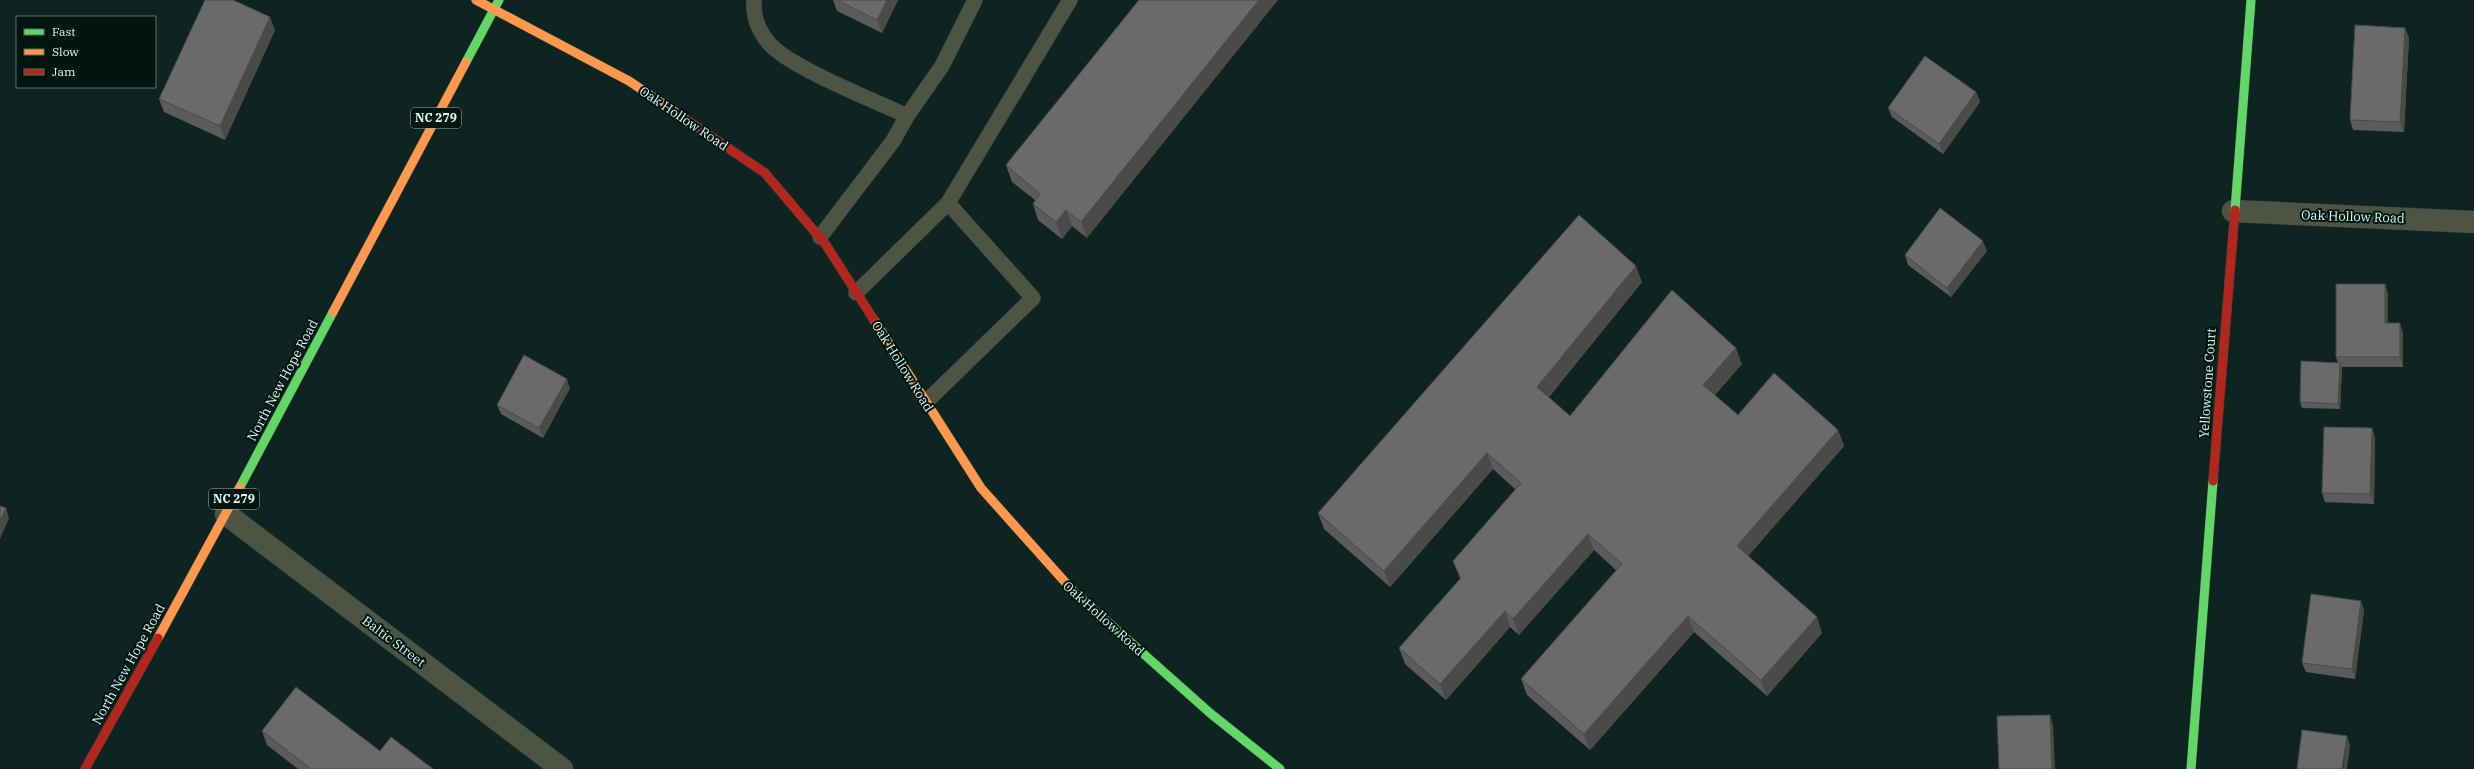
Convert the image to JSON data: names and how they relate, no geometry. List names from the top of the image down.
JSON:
{
  "streets": {
    "street": [
      "NC 279",
      "Oak Hollow Road",
      "North New Hope Road",
      "Yellowstone Court",
      "Baltic Street"
    ]
  },
  "crossings": [
    ["Oak Hollow Road", "North New Hope Road"],
    ["Oak Hollow Road", "Yellowstone Court"],
    ["North New Hope Road", "Baltic Street"]
  ],
  "legend": ["Fast", "Slow", "Jam"]
}
